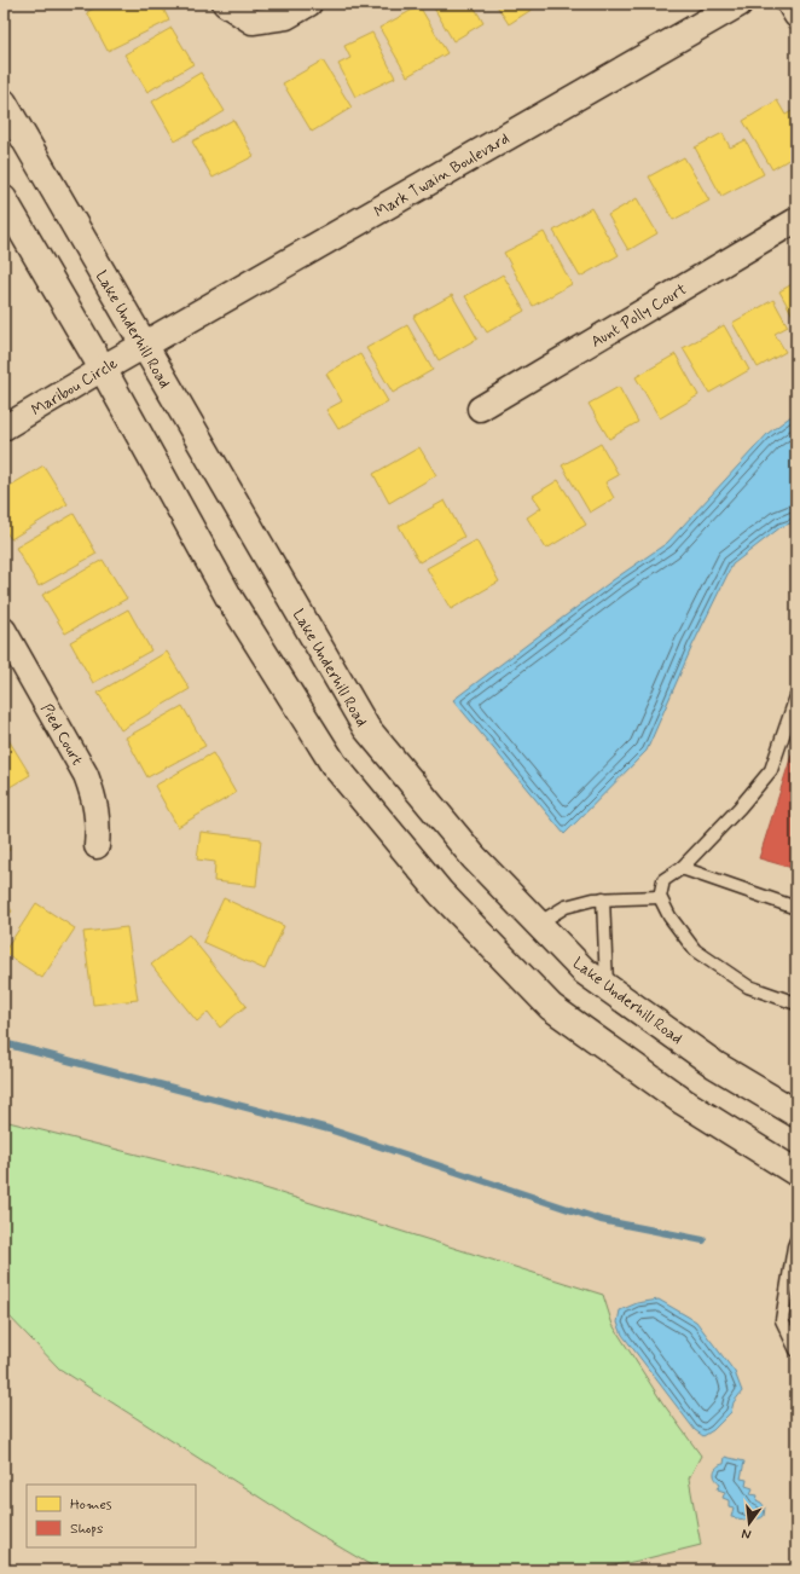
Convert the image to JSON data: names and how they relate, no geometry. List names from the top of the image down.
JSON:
{
  "streets": {
    "street": [
      "Mark Twain Boulevard",
      "Aunt Polly Court",
      "Lake Underhill Road",
      "Maribou Circle",
      "Pied Court"
    ]
  },
  "crossings": [
    ["Mark Twain Boulevard", "Lake Underhill Road"],
    ["Mark Twain Boulevard", "Maribou Circle"],
    ["Lake Underhill Road", "Maribou Circle"]
  ],
  "legend": ["Homes", "Shops"],
  "north": "bottom"
}
